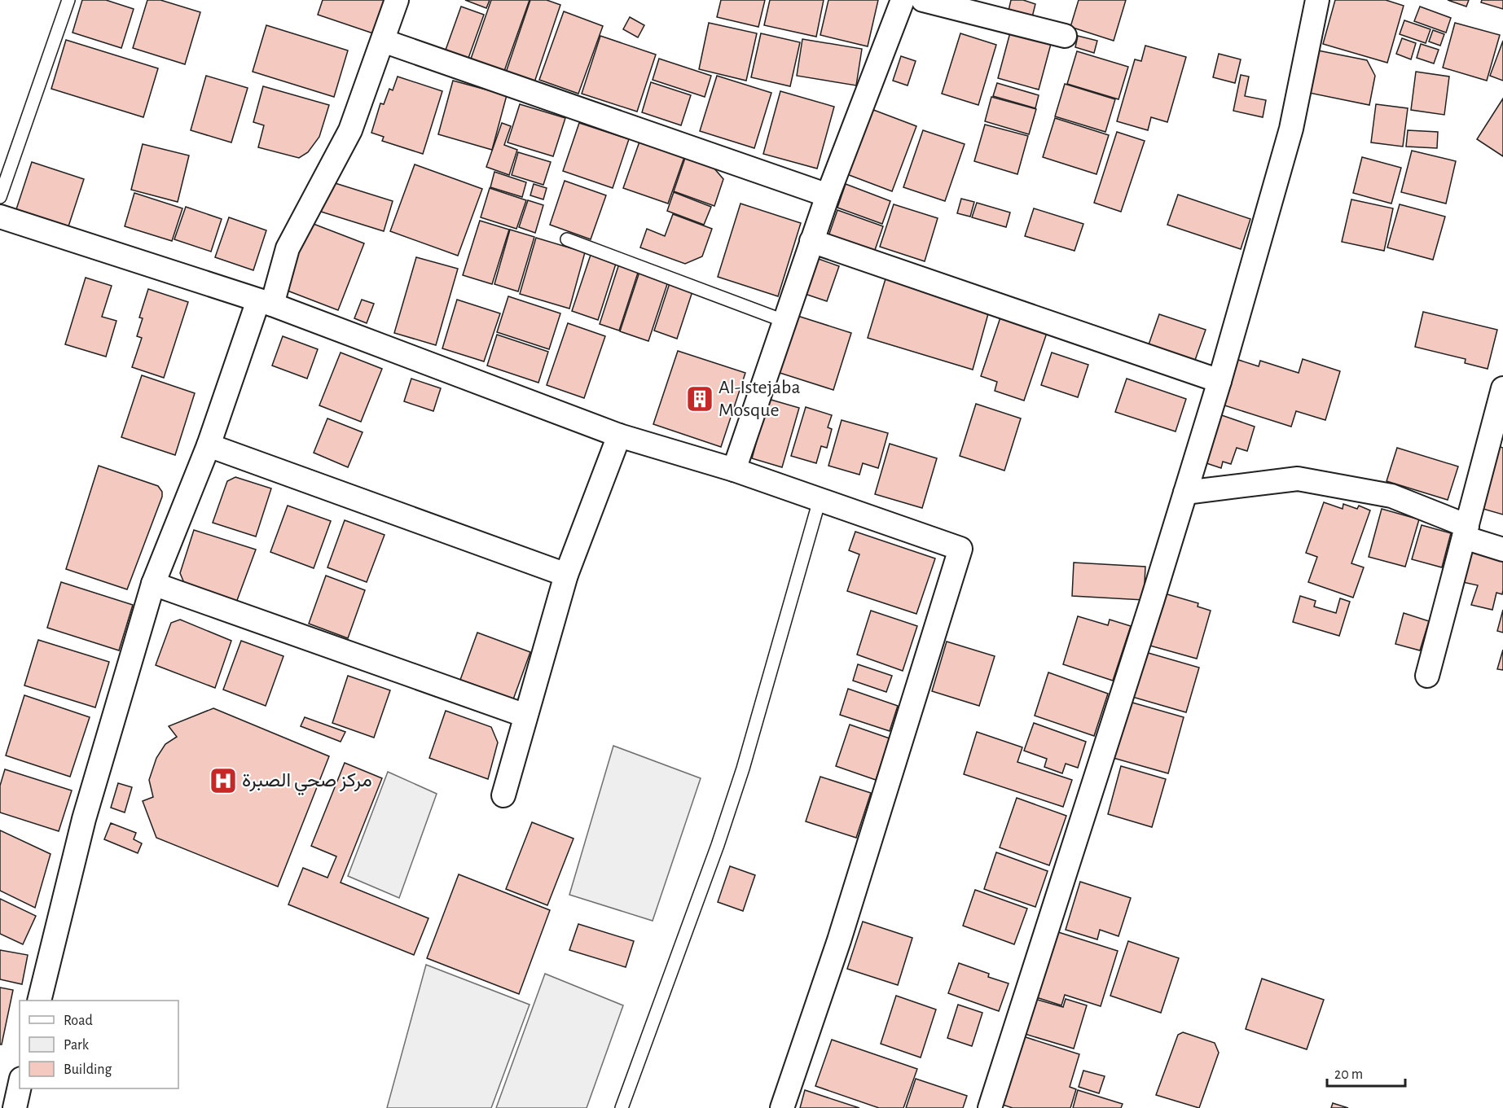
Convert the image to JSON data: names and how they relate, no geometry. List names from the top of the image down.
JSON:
{
  "places": {
    "building": ["Al-Istejaba Mosque"],
    "hospital": ["مركز صحي الصبرة"]
  },
  "legend": ["Road", "Park", "Building"],
  "scale_bar": "20 m"
}
